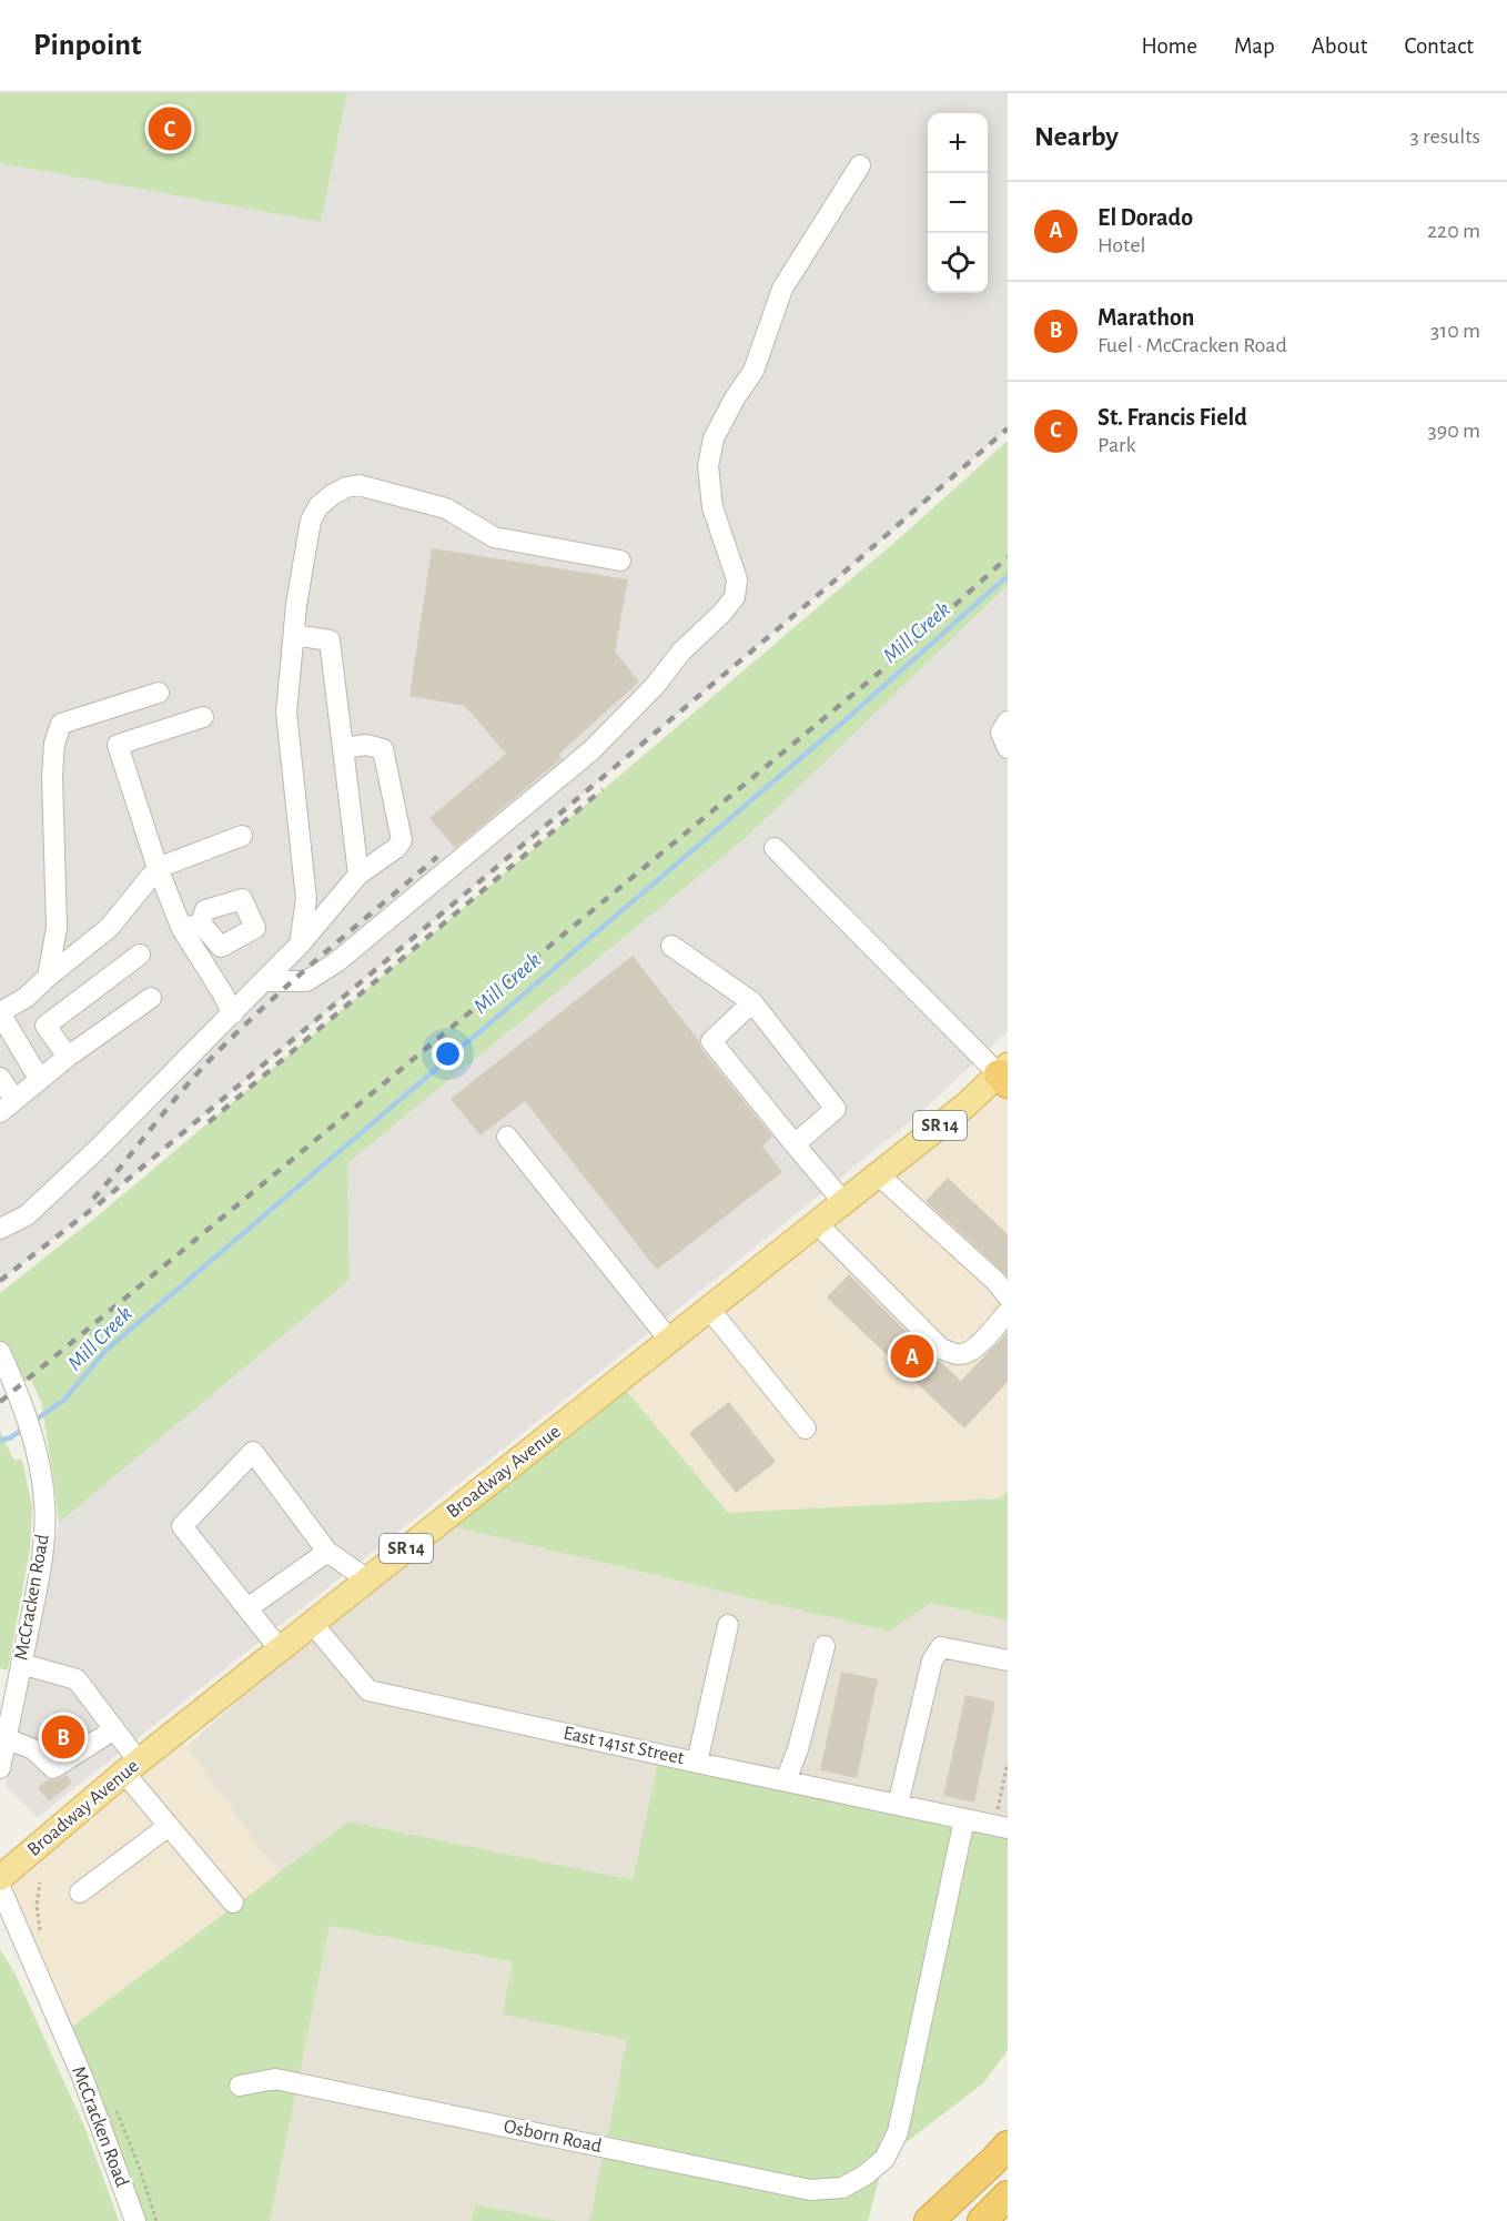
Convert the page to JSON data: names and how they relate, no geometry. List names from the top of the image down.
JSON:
{
  "streets": {
    "main road": ["SR 14", "Broadway Avenue"],
    "street": ["McCracken Road", "East 141st Street", "Osborn Road"]
  },
  "crossings": [
    ["Broadway Avenue", "East 141st Street"],
    ["East 141st Street", "Osborn Road"]
  ],
  "water": ["Mill Creek"],
  "page": {
    "header": "Pinpoint",
    "nav": [
      "Home",
      "Map",
      "About",
      "Contact"
    ],
    "heading": ["Nearby", "3 results"],
    "pins": ["C", "A", "B"],
    "map_buttons": ["+", "−"],
    "list": [
      {
        "mark": "A",
        "name": "El Dorado",
        "note": "Hotel",
        "value": "220 m"
      },
      {
        "mark": "B",
        "name": "Marathon",
        "note": "Fuel · McCracken Road",
        "value": "310 m"
      },
      {
        "mark": "C",
        "name": "St. Francis Field",
        "note": "Park",
        "value": "390 m"
      }
    ]
  }
}
